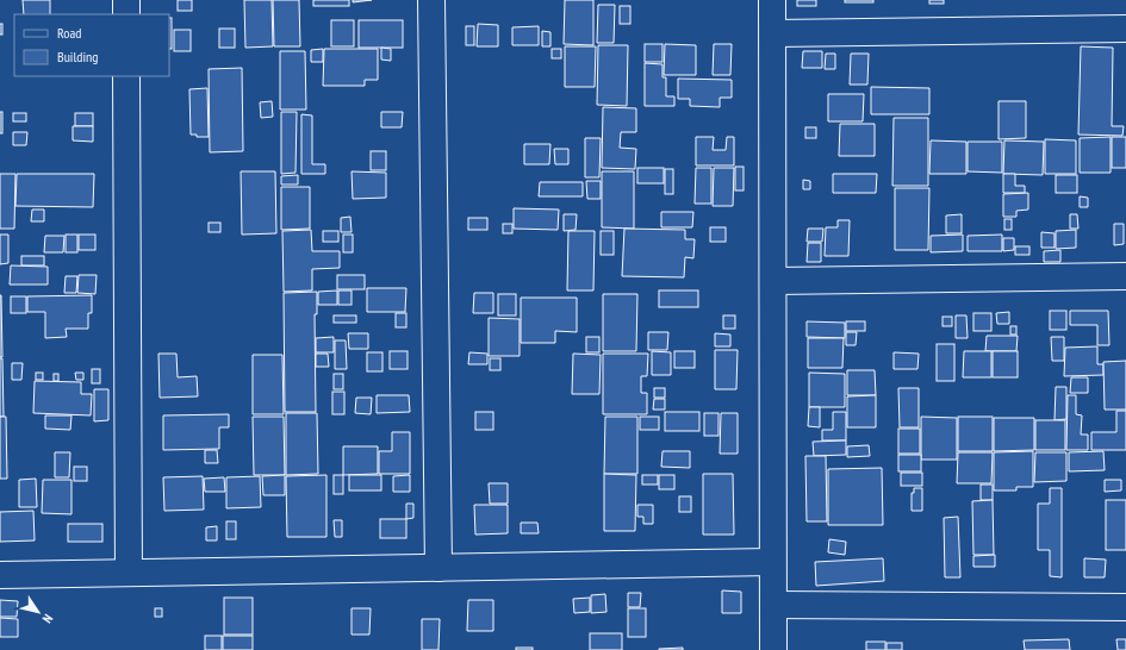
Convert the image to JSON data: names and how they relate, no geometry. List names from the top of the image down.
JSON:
{
  "legend": ["Road", "Building"],
  "north": "bottom right"
}
